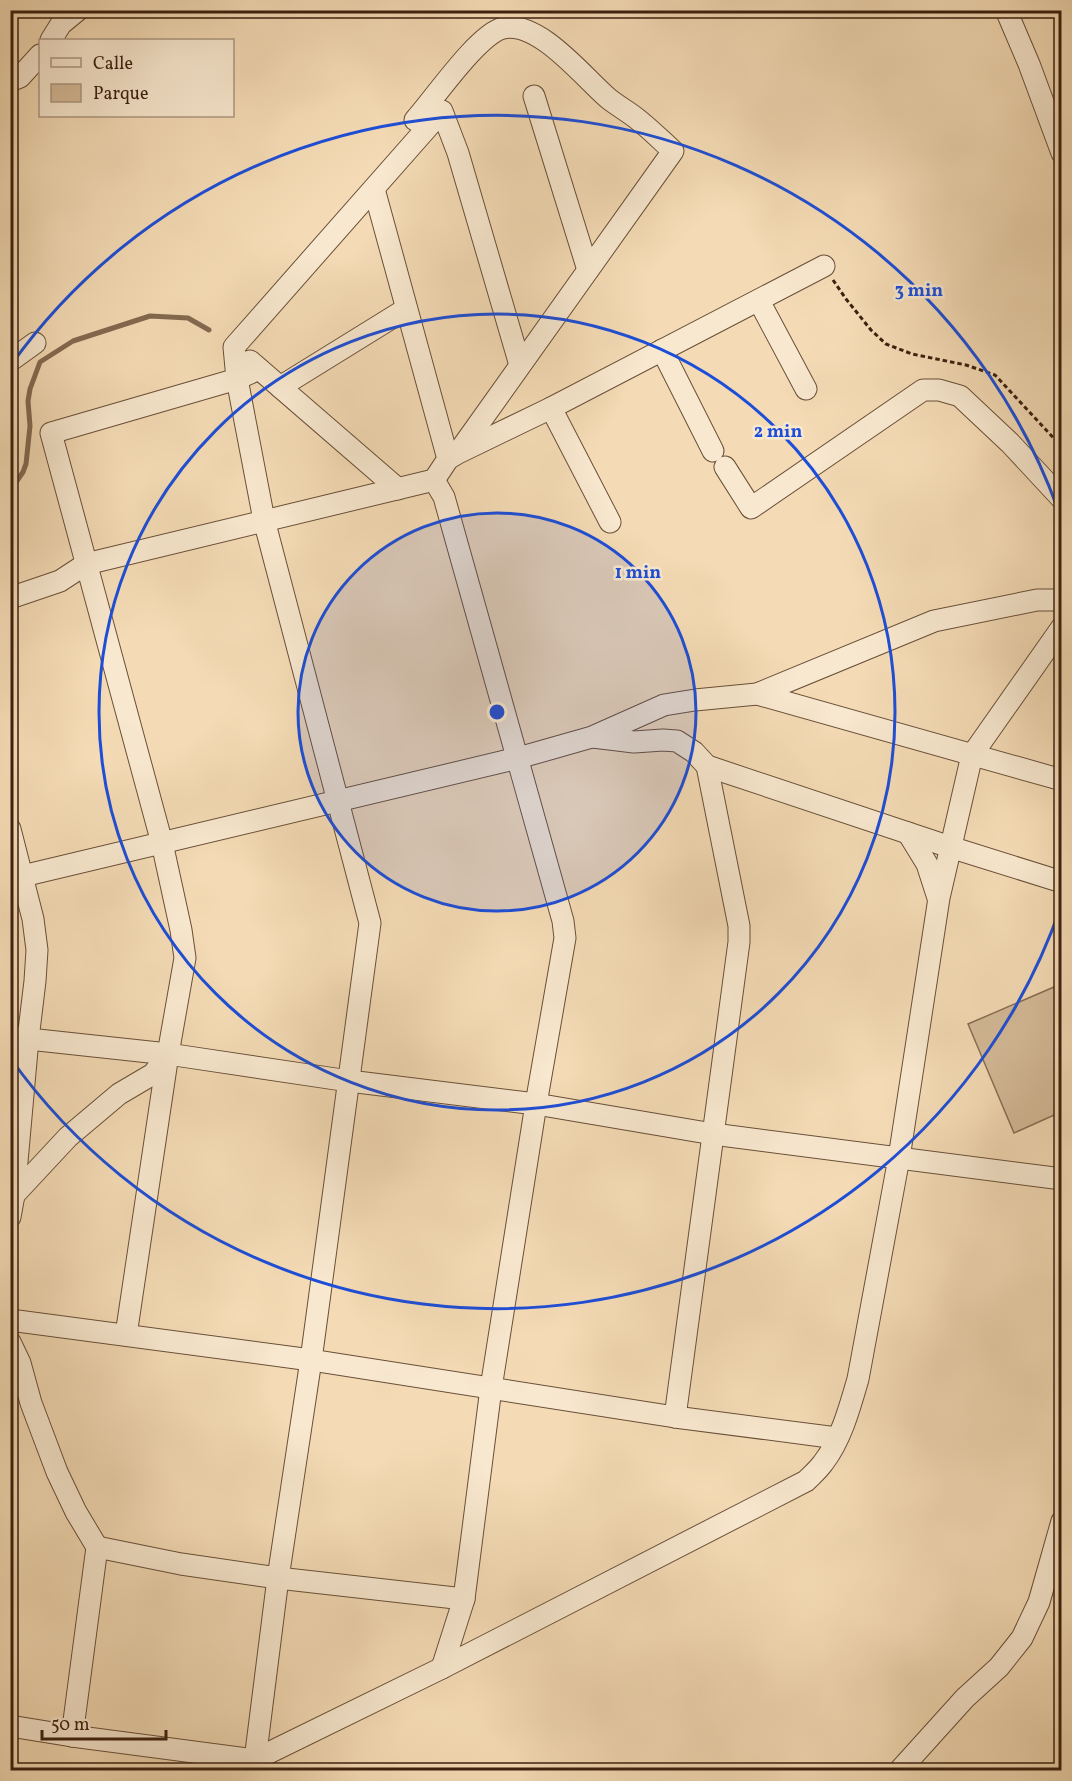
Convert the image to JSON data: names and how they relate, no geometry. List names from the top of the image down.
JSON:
{
  "legend": ["Calle", "Parque"],
  "scale_bar": "50 m",
  "rings": ["3 min", "2 min", "1 min"]
}
